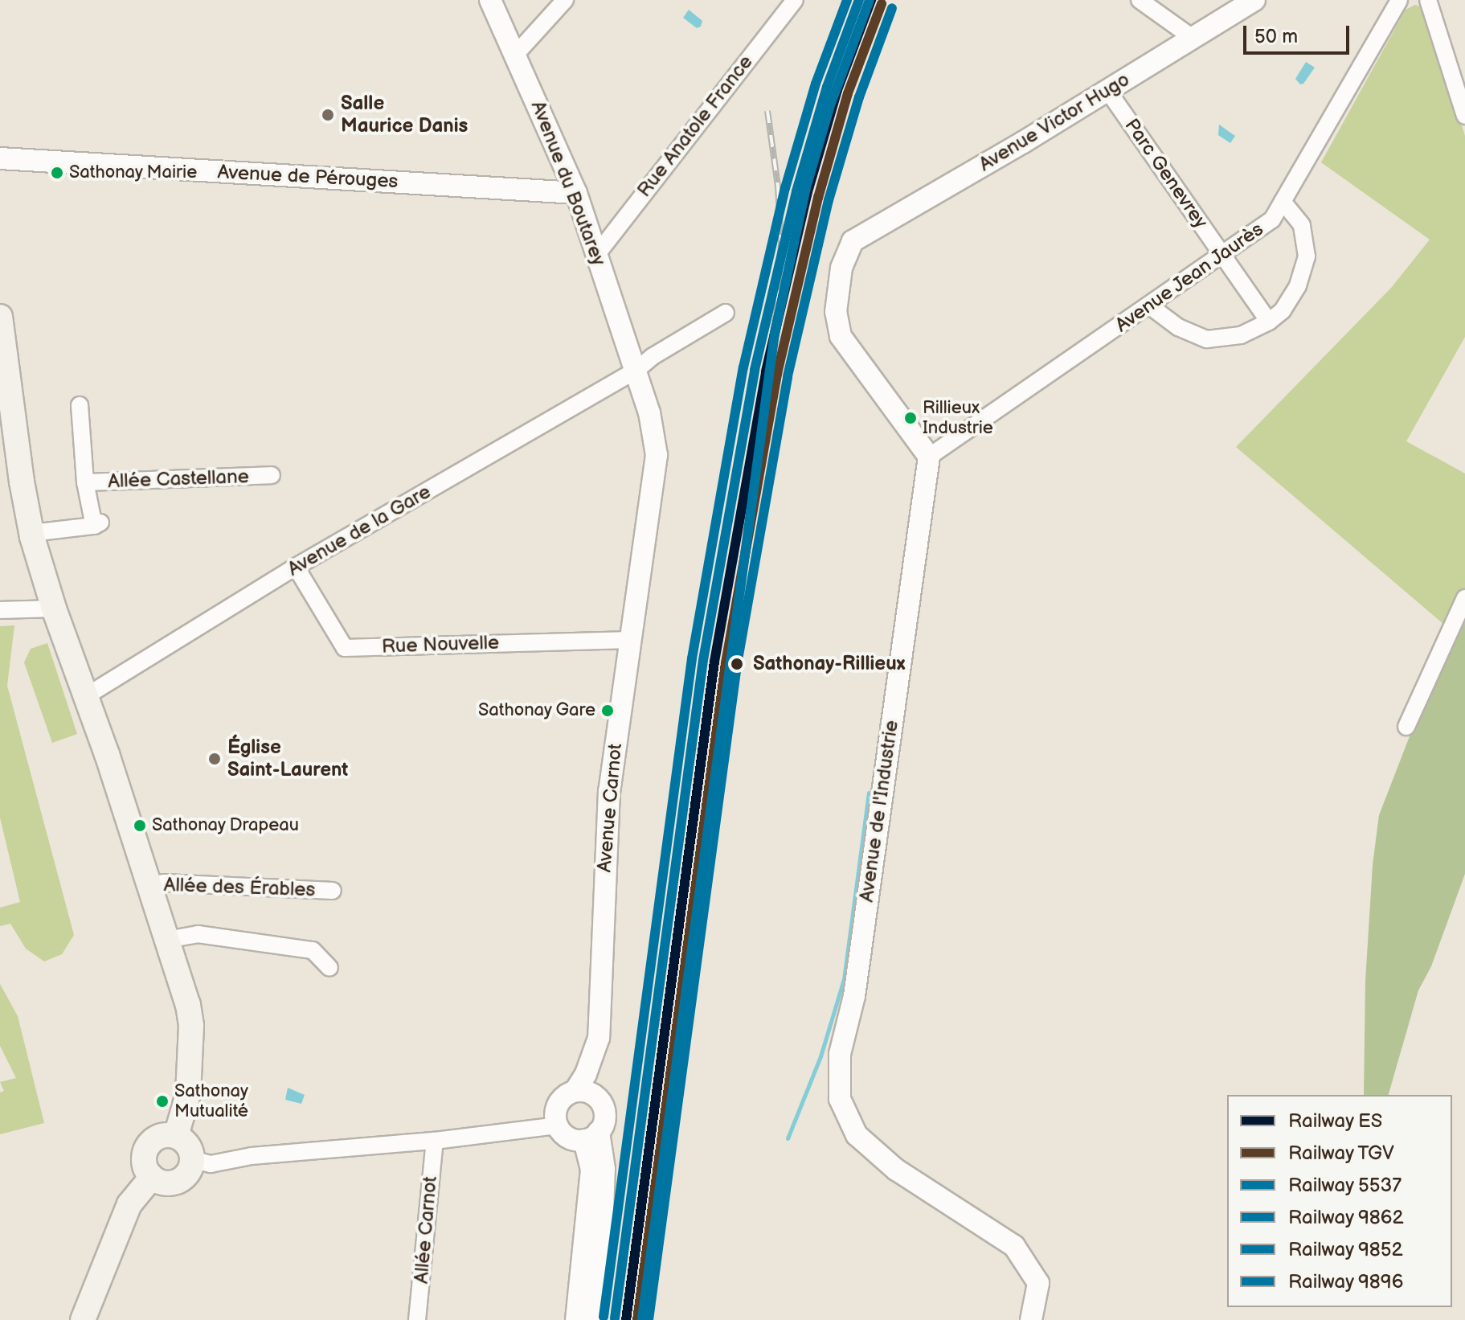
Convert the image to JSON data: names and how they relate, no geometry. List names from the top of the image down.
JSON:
{
  "streets": {
    "street": [
      "Avenue Victor Hugo",
      "Rue Anatole France",
      "Parc Genevrey",
      "Avenue de Pérouges",
      "Avenue du Boutarey",
      "Avenue Jean Jaurès",
      "Allée Castellane",
      "Avenue de la Gare",
      "Rue Nouvelle",
      "Avenue Carnot",
      "Avenue de l'Industrie",
      "Allée des Érables",
      "Allée Carnot"
    ]
  },
  "crossings": [
    ["Avenue Victor Hugo", "Parc Genevrey"],
    ["Avenue Victor Hugo", "Avenue Jean Jaurès"],
    ["Avenue Victor Hugo", "Avenue de l'Industrie"],
    ["Rue Anatole France", "Avenue du Boutarey"],
    ["Parc Genevrey", "Avenue Jean Jaurès"],
    ["Avenue de Pérouges", "Avenue du Boutarey"],
    ["Avenue du Boutarey", "Avenue de la Gare"],
    ["Avenue du Boutarey", "Avenue Carnot"],
    ["Avenue Jean Jaurès", "Avenue de l'Industrie"],
    ["Avenue de la Gare", "Rue Nouvelle"],
    ["Avenue de la Gare", "Avenue Carnot"],
    ["Rue Nouvelle", "Avenue Carnot"]
  ],
  "places": [
    "Salle Maurice Danis",
    "Sathonay Mairie",
    "Rillieux Industrie",
    "Sathonay-Rillieux",
    "Sathonay Gare",
    "Église Saint-Laurent",
    "Sathonay Drapeau",
    "Sathonay Mutualité"
  ],
  "lines": [
    "rail line ES",
    "rail line 5537",
    "rail line 9862",
    "rail line 9896",
    "rail line TGV",
    "rail line 9852"
  ],
  "legend": [
    "Railway ES",
    "Railway TGV",
    "Railway 5537",
    "Railway 9862",
    "Railway 9852",
    "Railway 9896"
  ],
  "scale_bar": "50 m"
}
